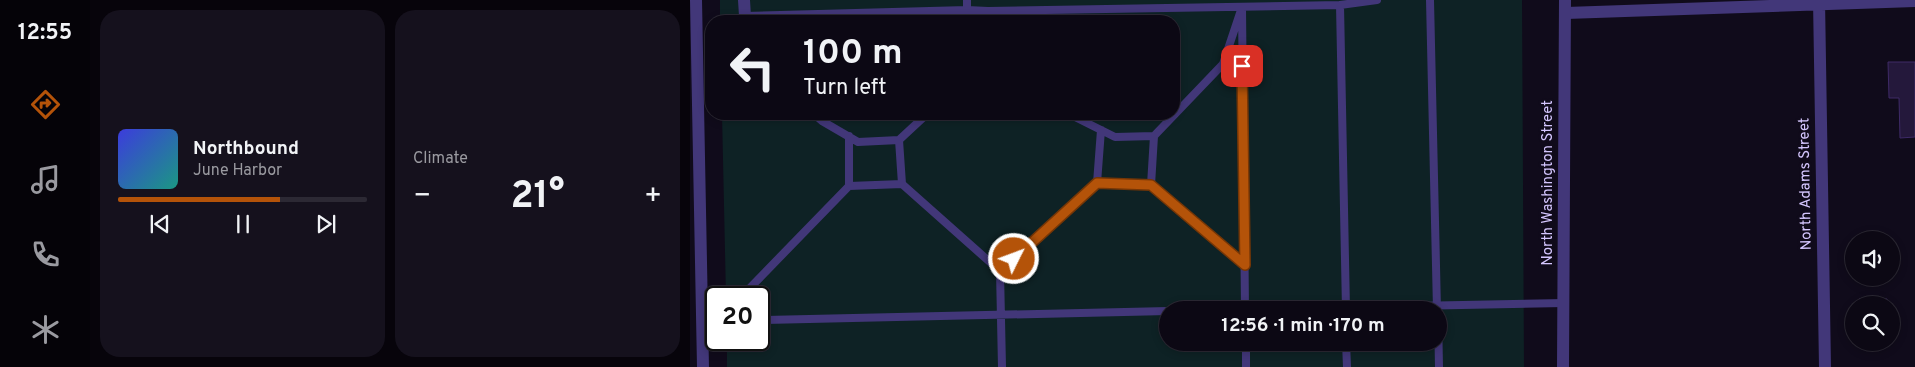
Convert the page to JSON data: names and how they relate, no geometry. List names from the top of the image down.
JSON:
{
  "streets": {
    "street": ["North Washington Street", "North Adams Street"]
  },
  "page": {
    "tabs": "12:55",
    "tile": "Climate",
    "turn": ["100 m", "Turn left"],
    "song": ["Northbound", "June Harbor"],
    "heat": ["−", "21°", "+"],
    "limit": "20",
    "trip": "12:56 · 1 min · 170 m"
  }
}
